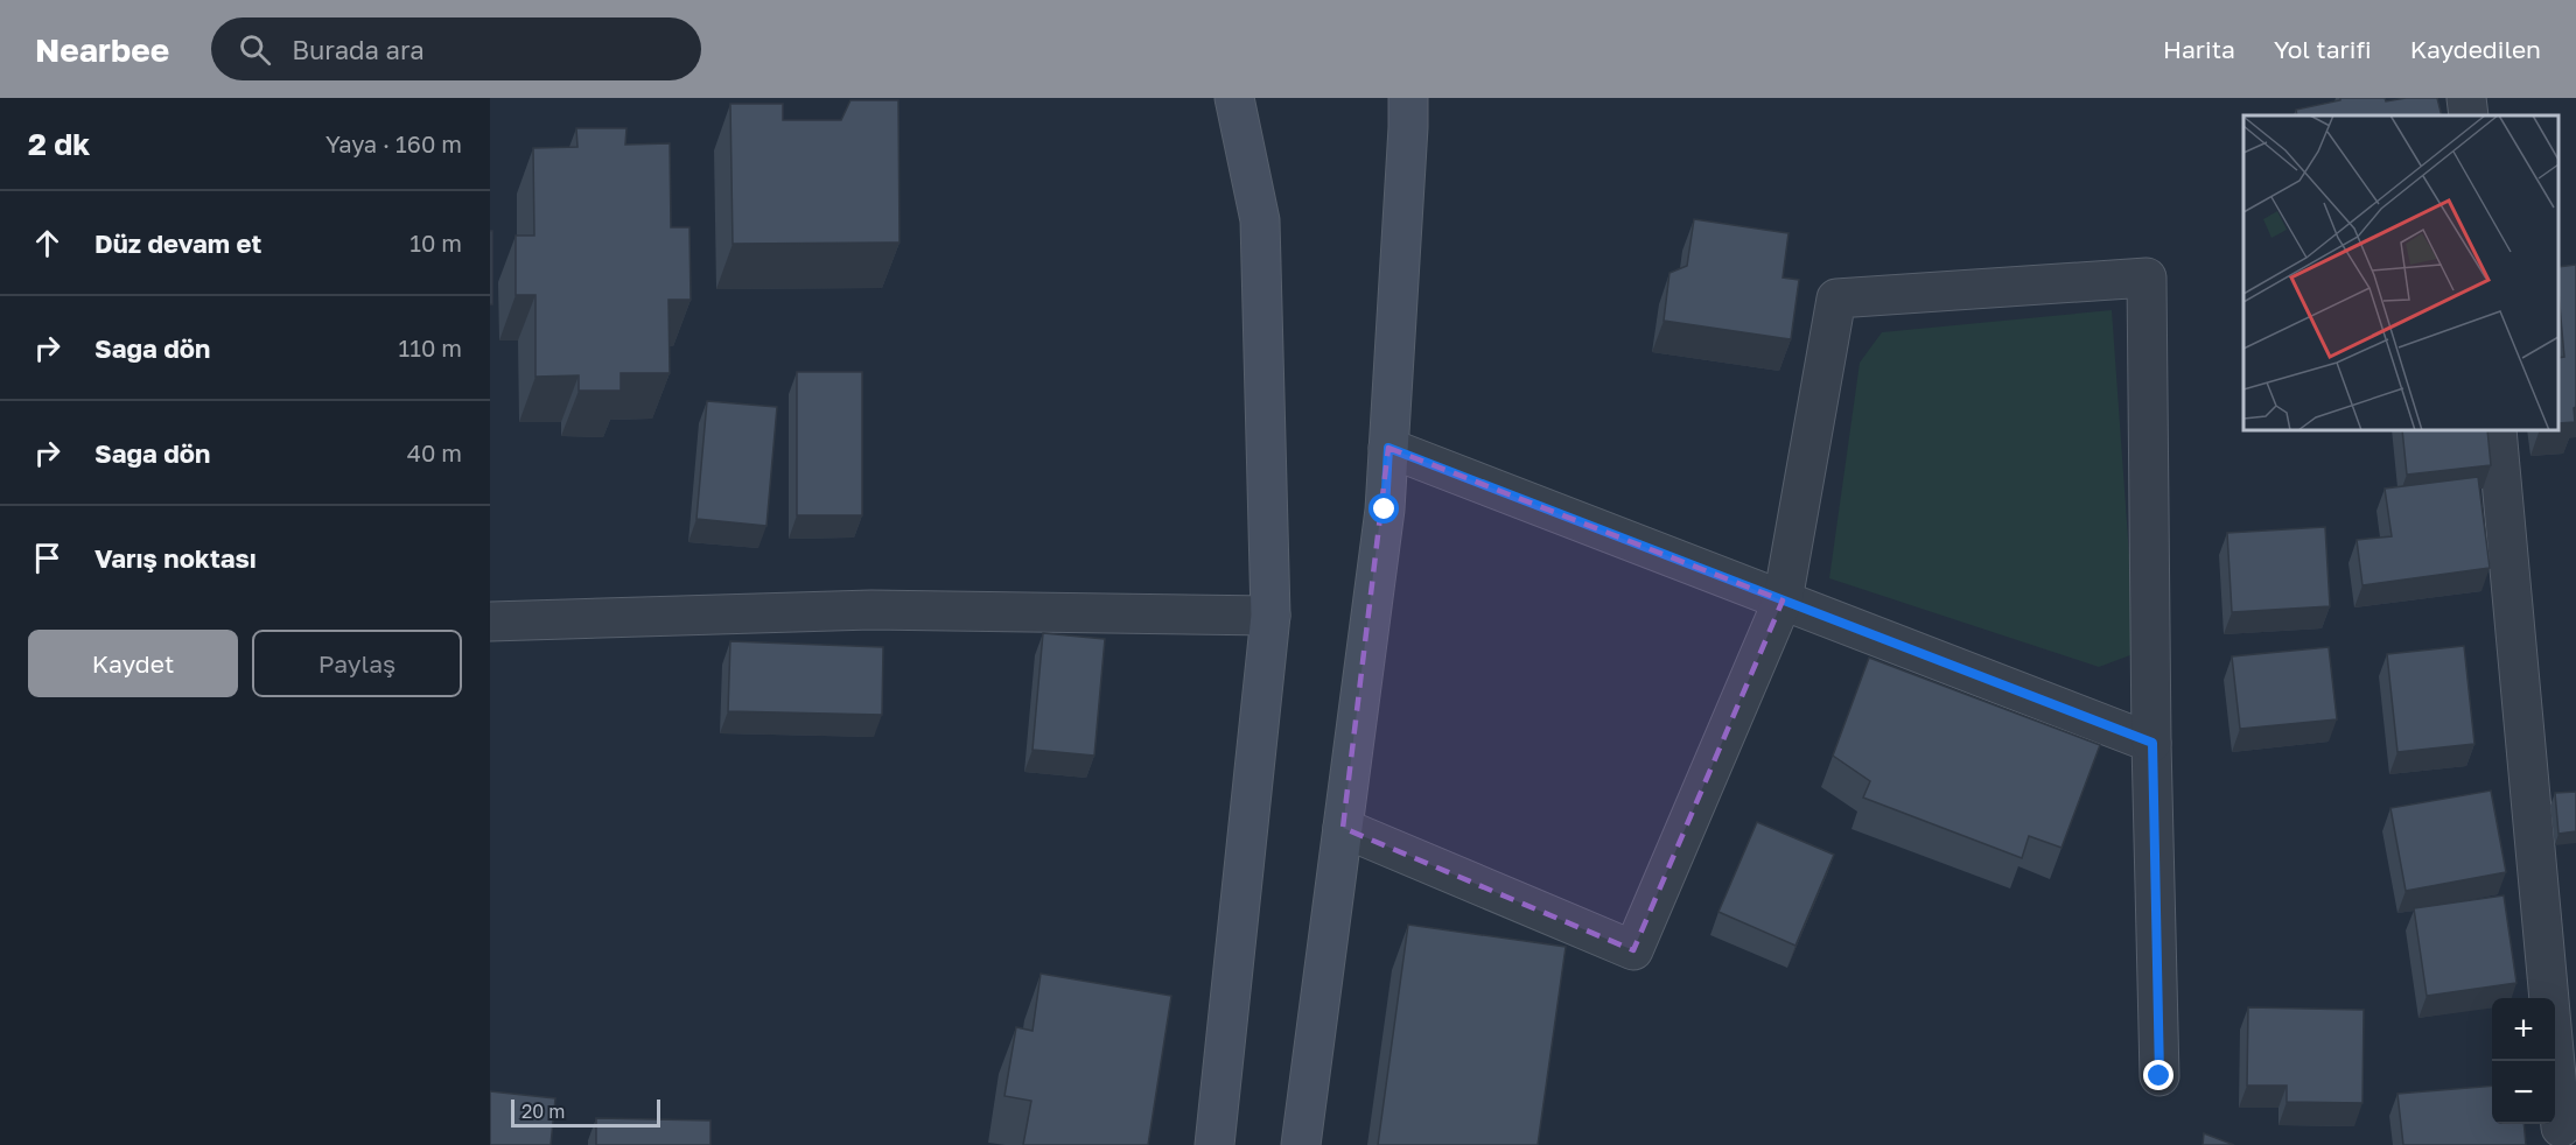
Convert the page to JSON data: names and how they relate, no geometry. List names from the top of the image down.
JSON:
{
  "scale_bar": "20 m",
  "page": {
    "header": "Nearbee",
    "search": "Burada ara",
    "nav": ["Harita", "Yol tarifi", "Kaydedilen"],
    "heading": ["2 dk", "Yaya · 160 m"],
    "list": [
      ["Düz devam et", "10 m"],
      ["Sağa dön", "110 m"],
      ["Sağa dön", "40 m"],
      "Varış noktası"
    ],
    "buttons": ["Kaydet", "Paylaş"],
    "map_buttons": ["+", "−"],
    "scale": "20 m"
  }
}
